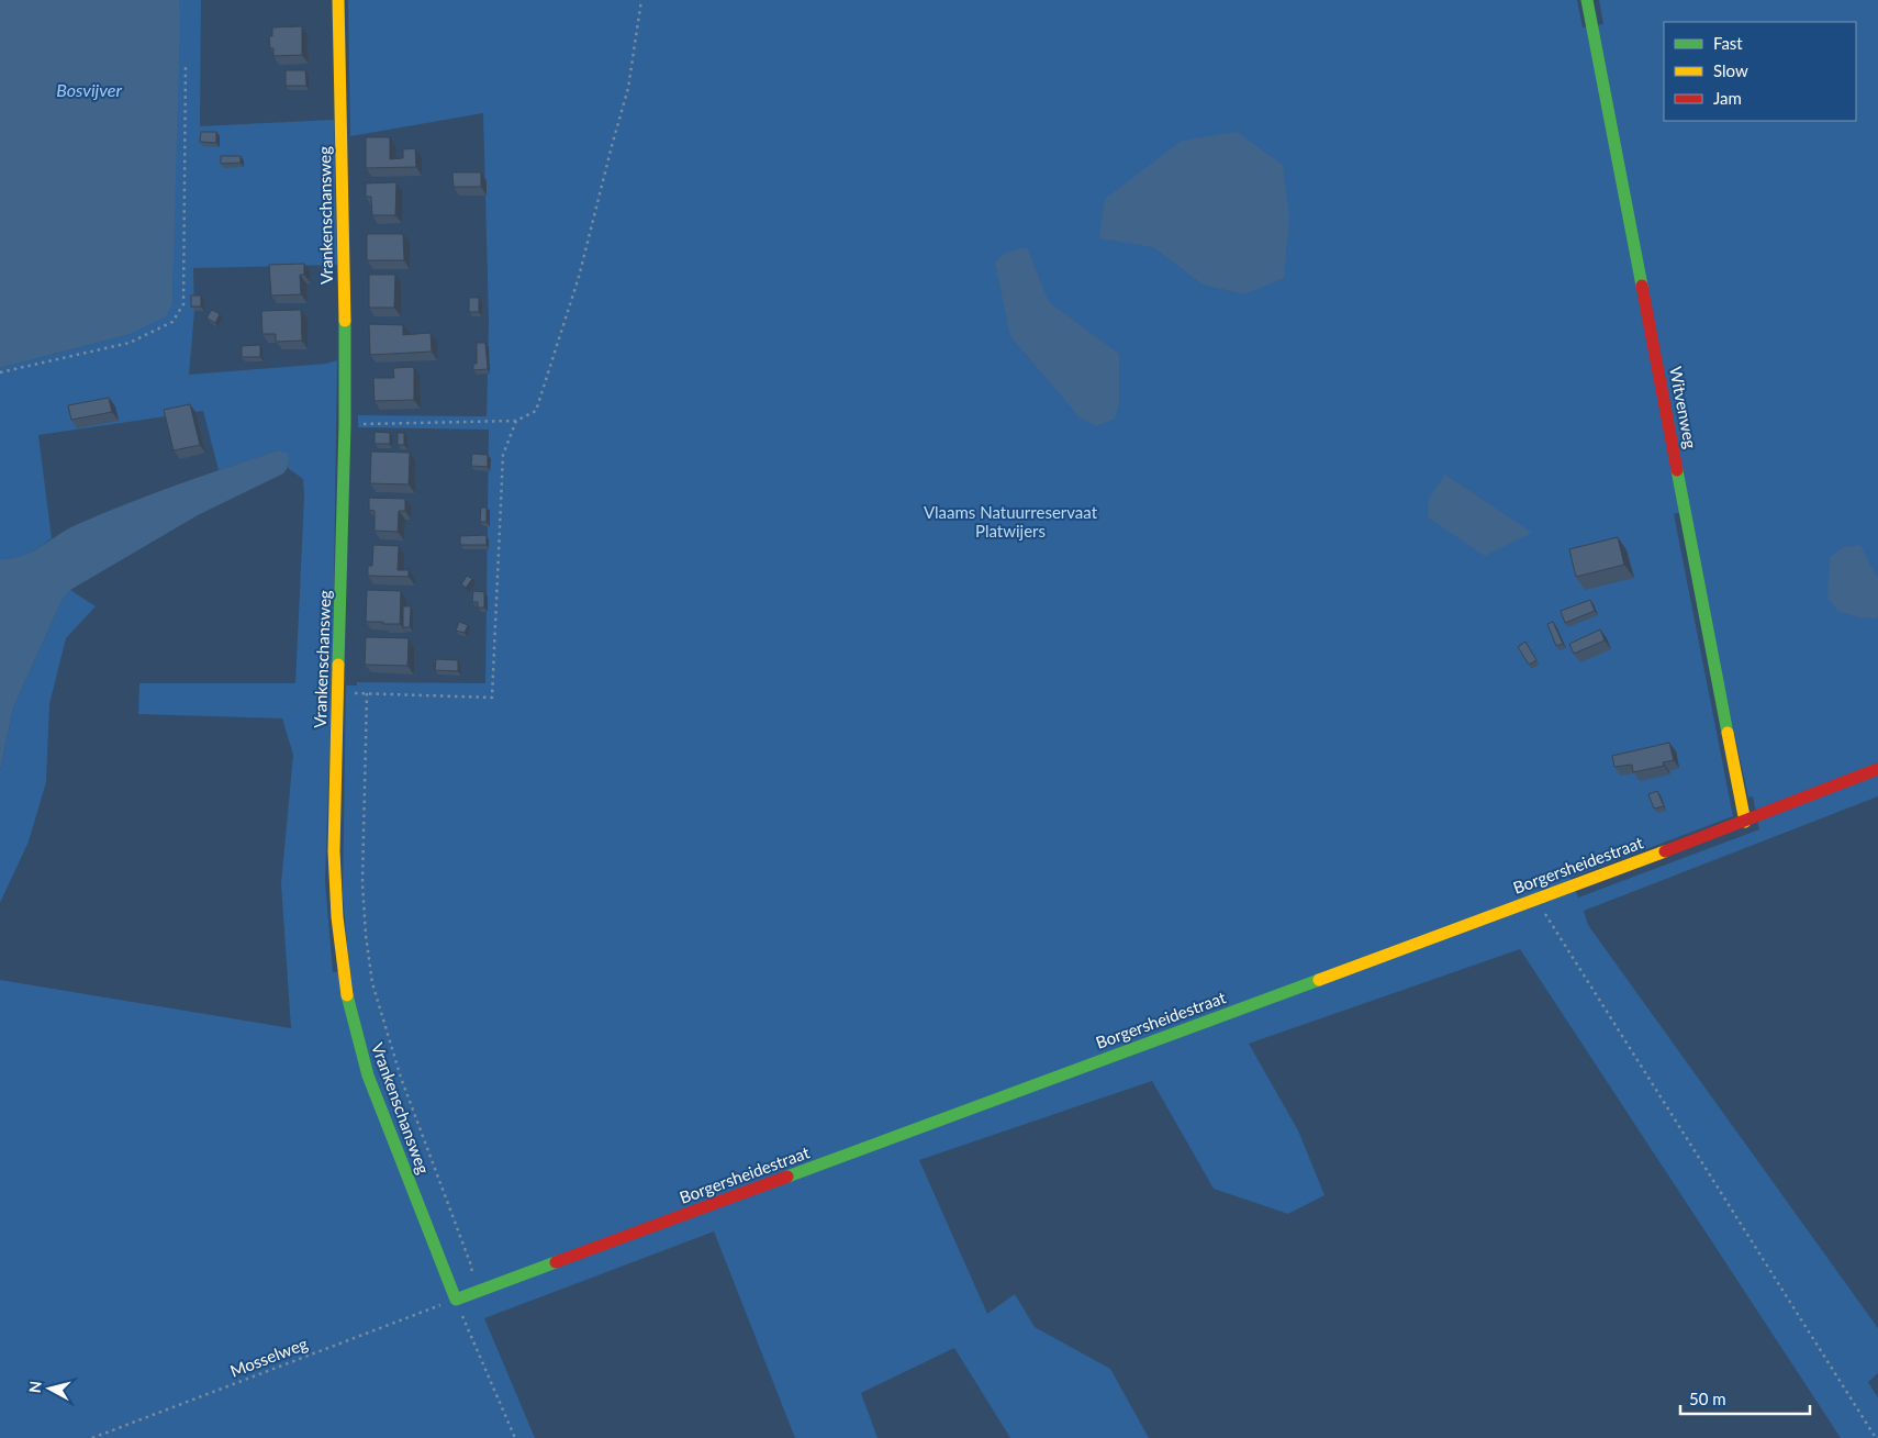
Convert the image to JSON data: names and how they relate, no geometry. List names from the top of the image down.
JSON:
{
  "streets": {
    "street": ["Vrankenschansweg", "Witvenweg", "Borgersheidestraat"],
    "path": ["Mosselweg"]
  },
  "crossings": [
    ["Vrankenschansweg", "Borgersheidestraat"],
    ["Vrankenschansweg", "Mosselweg"],
    ["Witvenweg", "Borgersheidestraat"],
    ["Borgersheidestraat", "Mosselweg"]
  ],
  "water": ["Bosvijver"],
  "parks": ["Vlaams Natuurreservaat Platwijers"],
  "legend": ["Fast", "Slow", "Jam"],
  "scale_bar": "50 m",
  "north": "left"
}
